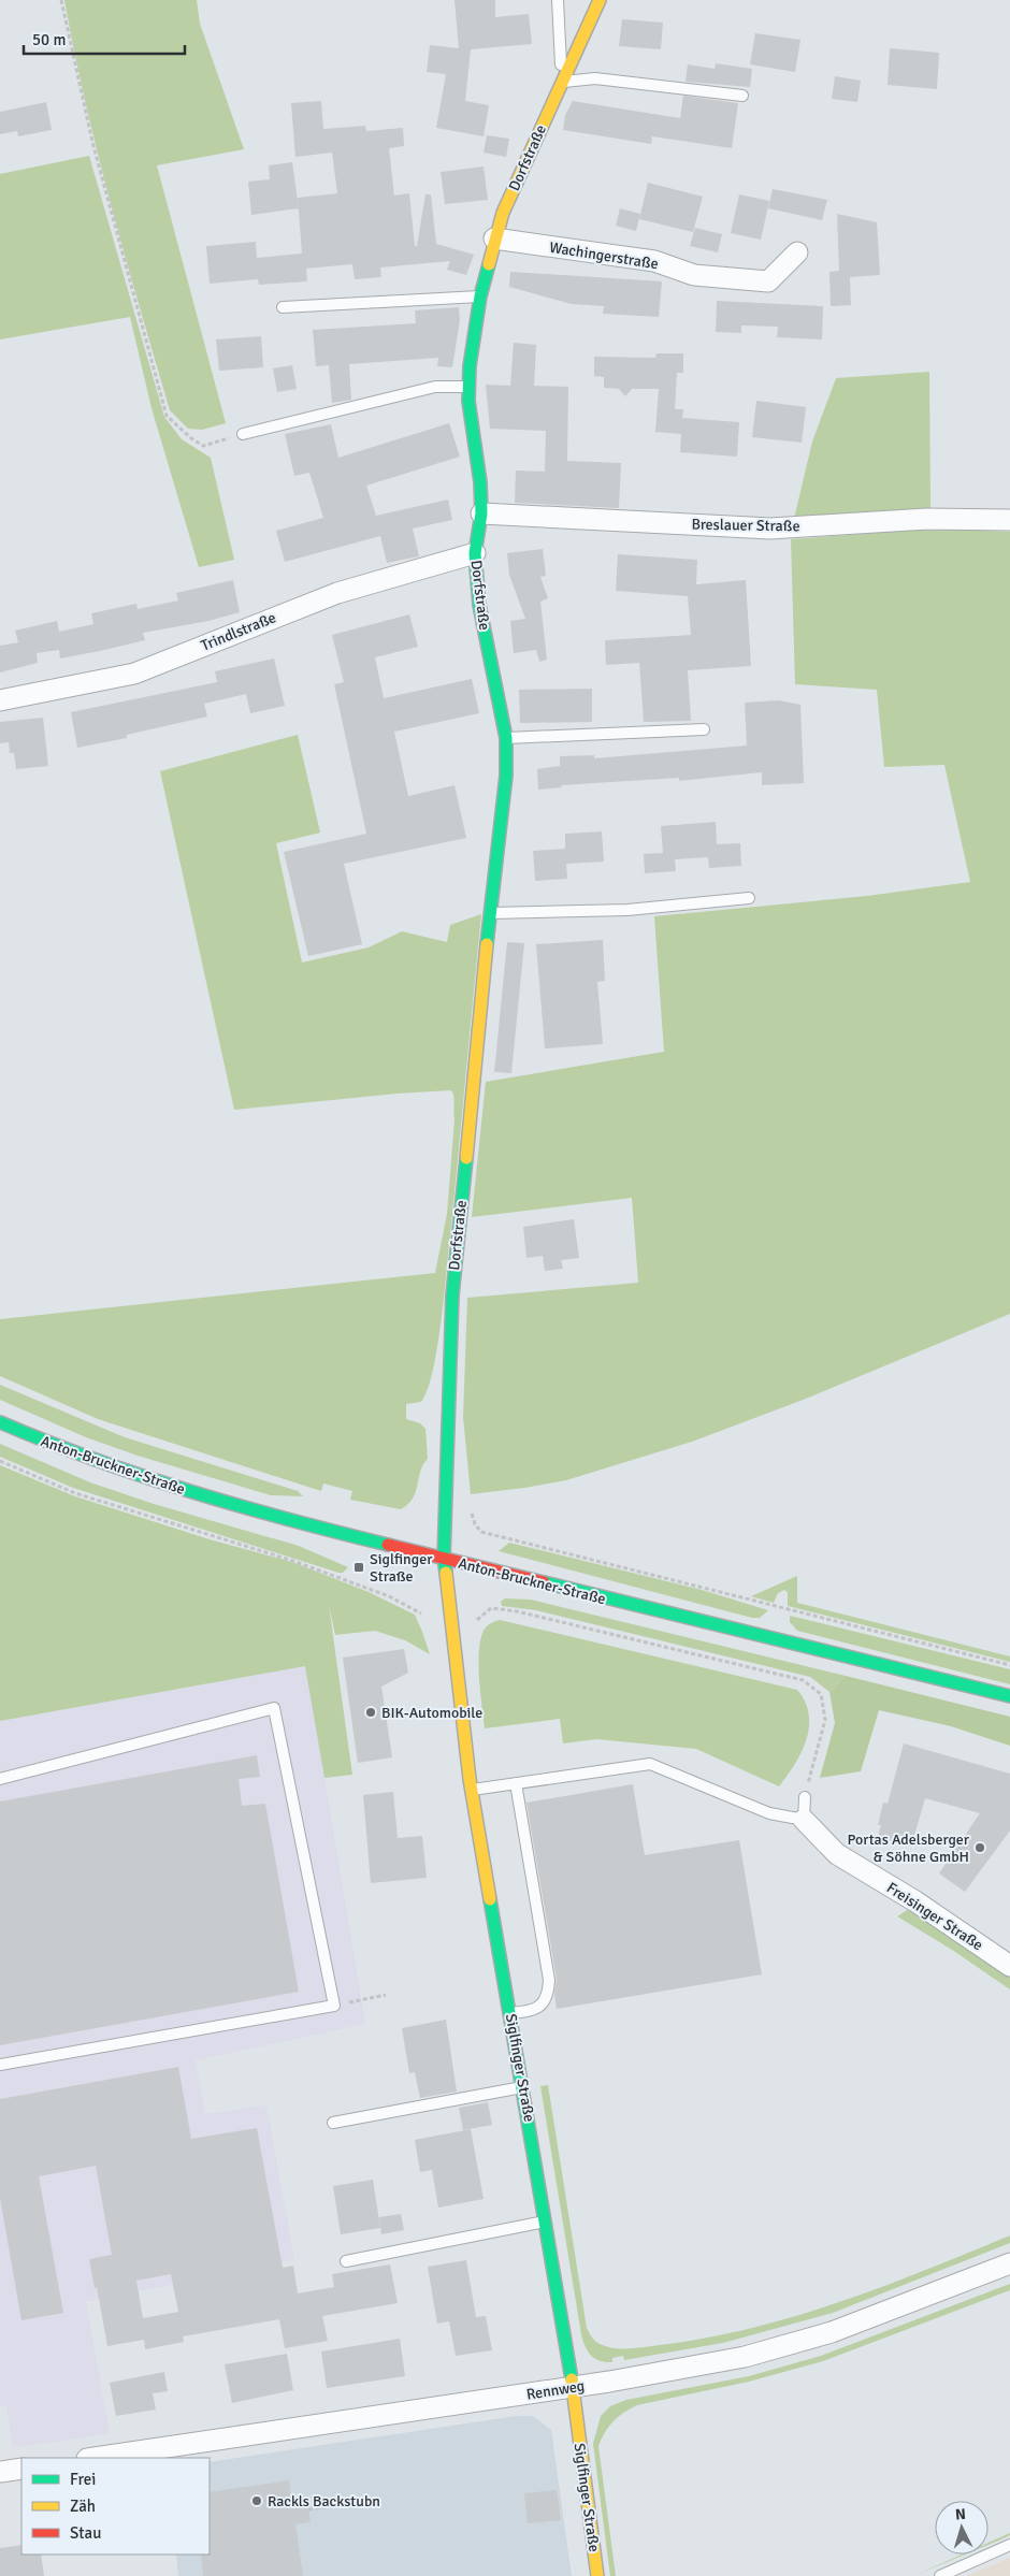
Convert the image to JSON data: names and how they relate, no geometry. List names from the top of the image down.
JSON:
{
  "streets": {
    "street": [
      "Dorfstraße",
      "Wachingerstraße",
      "Breslauer Straße",
      "Trindlstraße",
      "Anton-Bruckner-Straße",
      "Freisinger Straße",
      "Siglfinger Straße",
      "Rennweg"
    ]
  },
  "crossings": [
    ["Dorfstraße", "Wachingerstraße"],
    ["Dorfstraße", "Breslauer Straße"],
    ["Dorfstraße", "Trindlstraße"],
    ["Dorfstraße", "Anton-Bruckner-Straße"],
    ["Dorfstraße", "Siglfinger Straße"],
    ["Anton-Bruckner-Straße", "Siglfinger Straße"],
    ["Siglfinger Straße", "Rennweg"]
  ],
  "places": {
    "transit": ["Siglfinger Straße"],
    "other": ["BIK-Automobile", "Portas Adelsberger & Söhne GmbH", "Rackls Backstubn"]
  },
  "legend": ["Frei", "Zäh", "Stau"],
  "scale_bar": "50 m",
  "north": "top"
}
